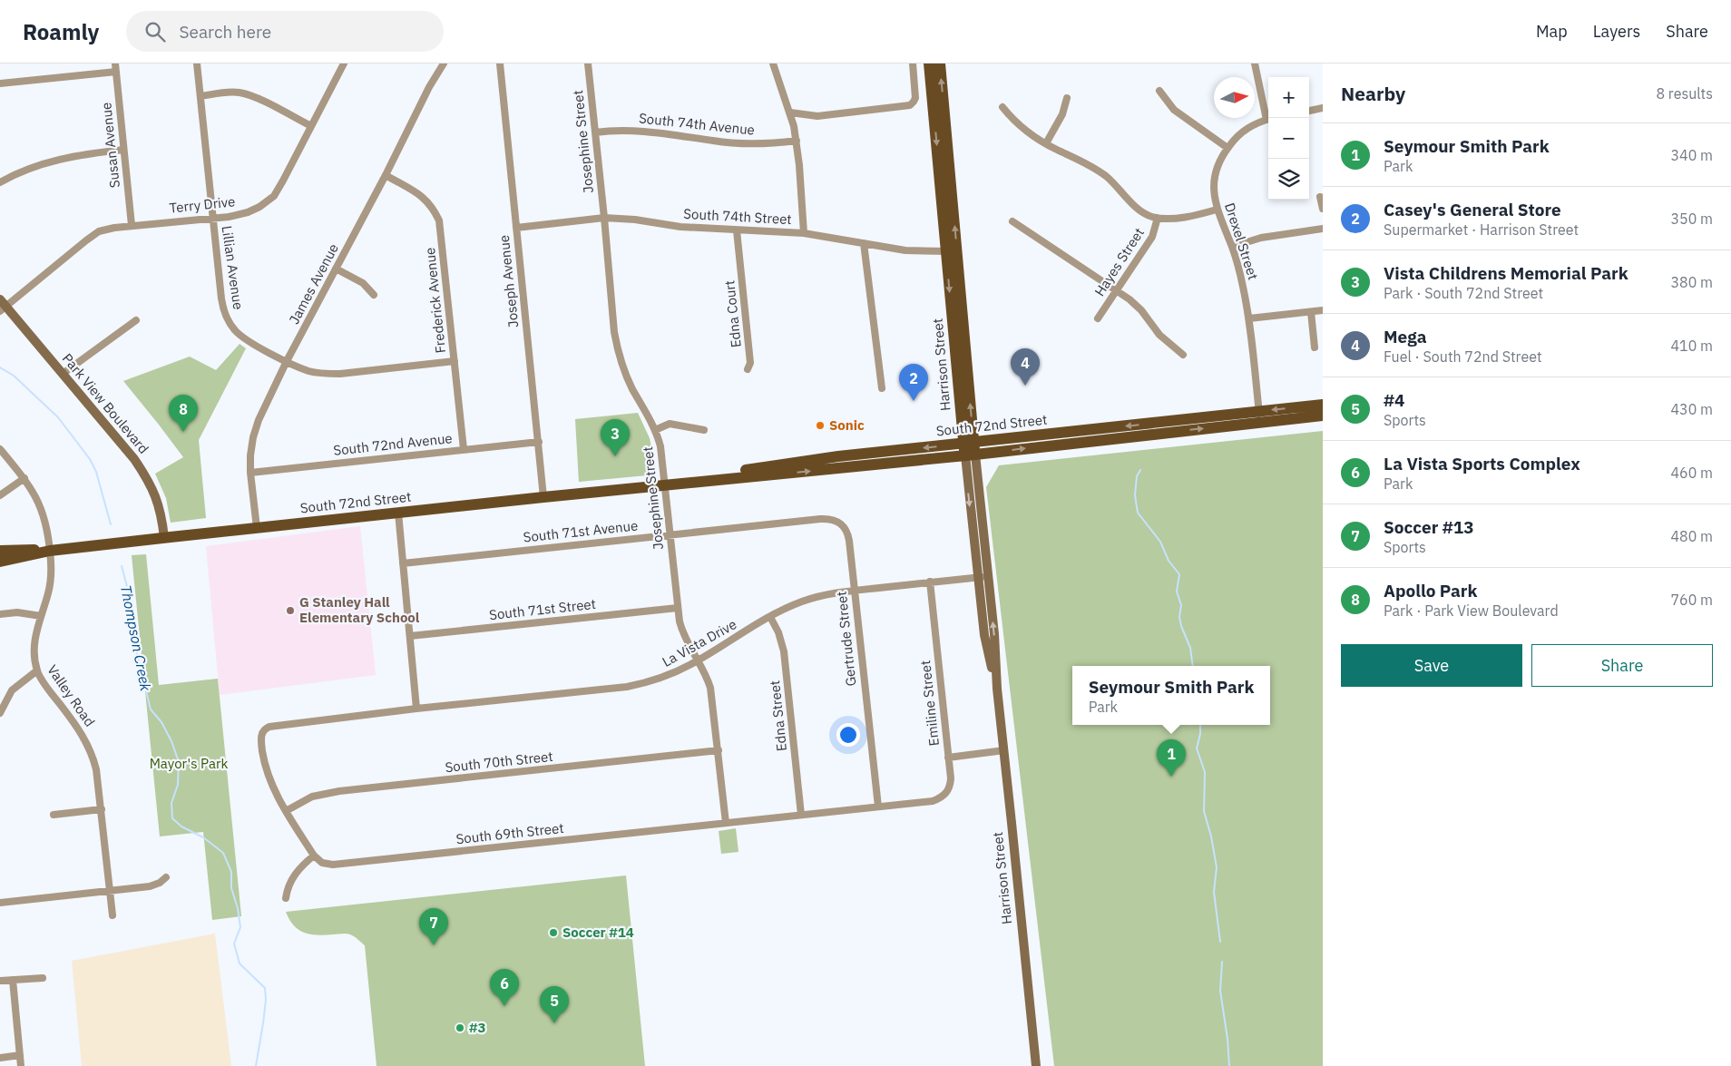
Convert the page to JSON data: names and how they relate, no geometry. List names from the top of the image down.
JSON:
{
  "streets": {
    "main road": ["Harrison Street", "Park View Boulevard", "South 72nd Street"],
    "street": [
      "South 74th Avenue",
      "Josephine Street",
      "Susan Avenue",
      "Terry Drive",
      "South 74th Street",
      "Drexel Street",
      "Hayes Street",
      "Lillian Avenue",
      "Joseph Avenue",
      "James Avenue",
      "Frederick Avenue",
      "Edna Court",
      "South 72nd Avenue",
      "South 71st Avenue",
      "South 71st Street",
      "Gertrude Street",
      "La Vista Drive",
      "Valley Road",
      "Emiline Street",
      "Edna Street",
      "South 70th Street",
      "South 69th Street"
    ]
  },
  "crossings": [
    ["South 74th Avenue", "Josephine Street"],
    ["Josephine Street", "South 74th Street"],
    ["Josephine Street", "South 72nd Street"],
    ["Josephine Street", "South 71st Avenue"],
    ["Josephine Street", "South 71st Street"],
    ["Josephine Street", "La Vista Drive"],
    ["Josephine Street", "South 70th Street"],
    ["Josephine Street", "South 69th Street"],
    ["Susan Avenue", "Terry Drive"],
    ["Terry Drive", "Lillian Avenue"],
    ["Terry Drive", "Park View Boulevard"],
    ["South 74th Street", "Joseph Avenue"],
    ["South 74th Street", "Edna Court"],
    ["South 74th Street", "Harrison Street"],
    ["Drexel Street", "South 72nd Street"],
    ["Lillian Avenue", "James Avenue"],
    ["Lillian Avenue", "Frederick Avenue"],
    ["Joseph Avenue", "South 72nd Street"],
    ["Joseph Avenue", "South 72nd Avenue"],
    ["James Avenue", "Frederick Avenue"],
    ["James Avenue", "South 72nd Street"],
    ["James Avenue", "South 72nd Avenue"],
    ["Frederick Avenue", "South 72nd Avenue"],
    ["Harrison Street", "South 72nd Street"],
    ["Harrison Street", "La Vista Drive"],
    ["Park View Boulevard", "South 72nd Street"],
    ["South 72nd Street", "Valley Road"],
    ["South 71st Avenue", "Gertrude Street"],
    ["Gertrude Street", "La Vista Drive"],
    ["Gertrude Street", "South 69th Street"],
    ["La Vista Drive", "Emiline Street"],
    ["La Vista Drive", "Edna Street"],
    ["La Vista Drive", "South 70th Street"],
    ["Emiline Street", "South 69th Street"],
    ["Edna Street", "South 69th Street"]
  ],
  "water": ["Thompson Creek"],
  "parks": ["Mayor's Park"],
  "places": [
    "Sonic",
    "G Stanley Hall Elementary School",
    "Soccer #14",
    "#3"
  ],
  "north": "right",
  "page": {
    "header": "Roamly",
    "search": "Search here",
    "nav": ["Map", "Layers", "Share"],
    "heading": ["Nearby", "8 results"],
    "map_buttons": ["+", "−"],
    "list": [
      {
        "mark": "1",
        "name": "Seymour Smith Park",
        "note": "Park",
        "value": "340 m"
      },
      {
        "mark": "2",
        "name": "Casey's General Store",
        "note": "Supermarket · Harrison Street",
        "value": "350 m"
      },
      {
        "mark": "3",
        "name": "Vista Childrens Memorial Park",
        "note": "Park · South 72nd Street",
        "value": "380 m"
      },
      {
        "mark": "4",
        "name": "Mega",
        "note": "Fuel · South 72nd Street",
        "value": "410 m"
      },
      {
        "mark": "5",
        "name": "#4",
        "note": "Sports",
        "value": "430 m"
      },
      {
        "mark": "6",
        "name": "La Vista Sports Complex",
        "note": "Park",
        "value": "460 m"
      },
      {
        "mark": "7",
        "name": "Soccer #13",
        "note": "Sports",
        "value": "480 m"
      },
      {
        "mark": "8",
        "name": "Apollo Park",
        "note": "Park · Park View Boulevard",
        "value": "760 m"
      }
    ],
    "pins": [
      "4",
      "2",
      "8",
      "3",
      "1",
      "7",
      "6",
      "5"
    ],
    "buttons": ["Save", "Share"],
    "popup": ["Seymour Smith Park", "Park"]
  }
}
